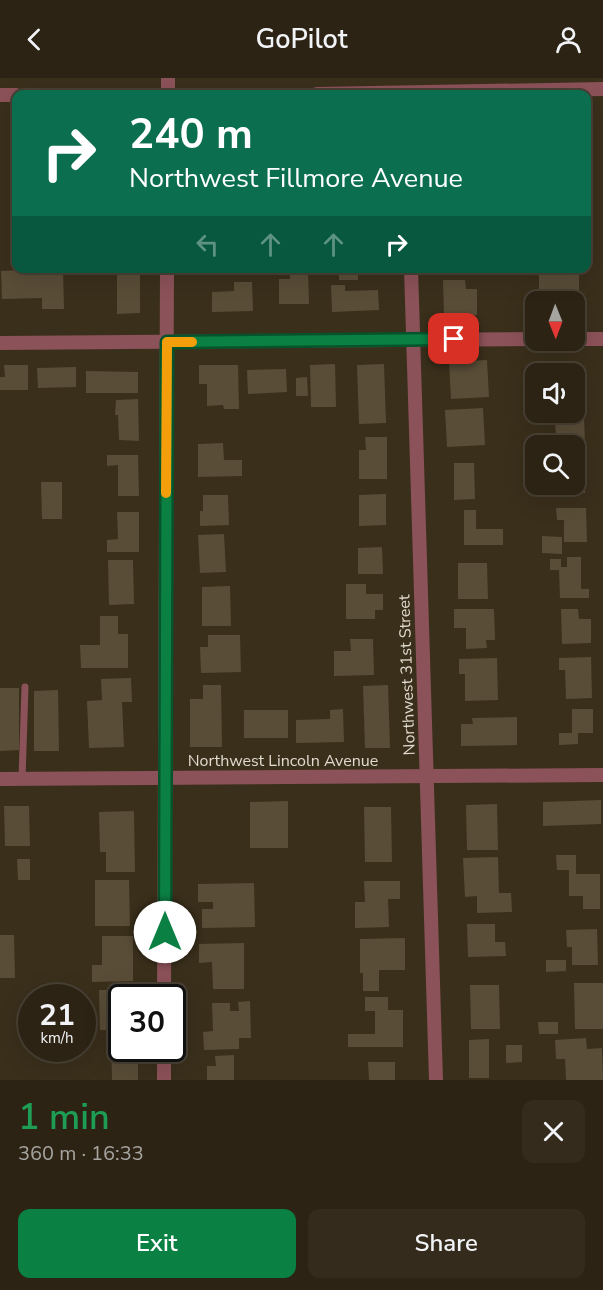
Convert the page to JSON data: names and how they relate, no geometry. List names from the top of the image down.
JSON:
{
  "streets": {
    "street": ["Northwest 31st Street", "Northwest Lincoln Avenue"]
  },
  "crossings": [
    ["Northwest 31st Street", "Northwest Lincoln Avenue"]
  ],
  "north": "bottom",
  "page": {
    "header": "GoPilot",
    "turn": ["240 m", "Northwest Fillmore Avenue"],
    "speed": "21 km/h",
    "limit": "30",
    "heading": ["1 min", "360 m · 16:33"],
    "buttons": ["Exit", "Share"]
  }
}
